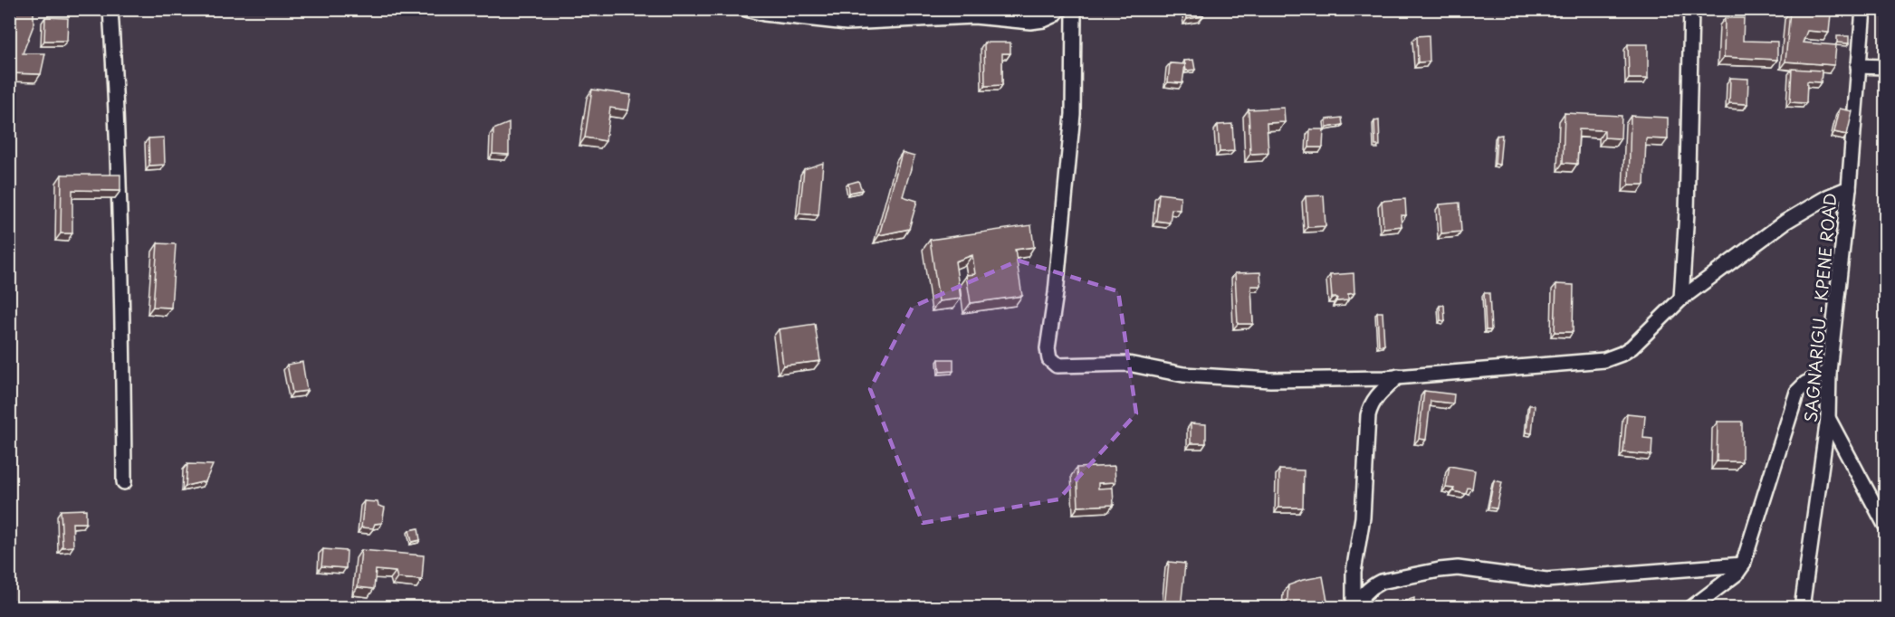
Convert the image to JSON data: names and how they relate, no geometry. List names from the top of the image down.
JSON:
{
  "streets": {
    "street": ["SAGNARIGU - KPENE ROAD"]
  }
}
